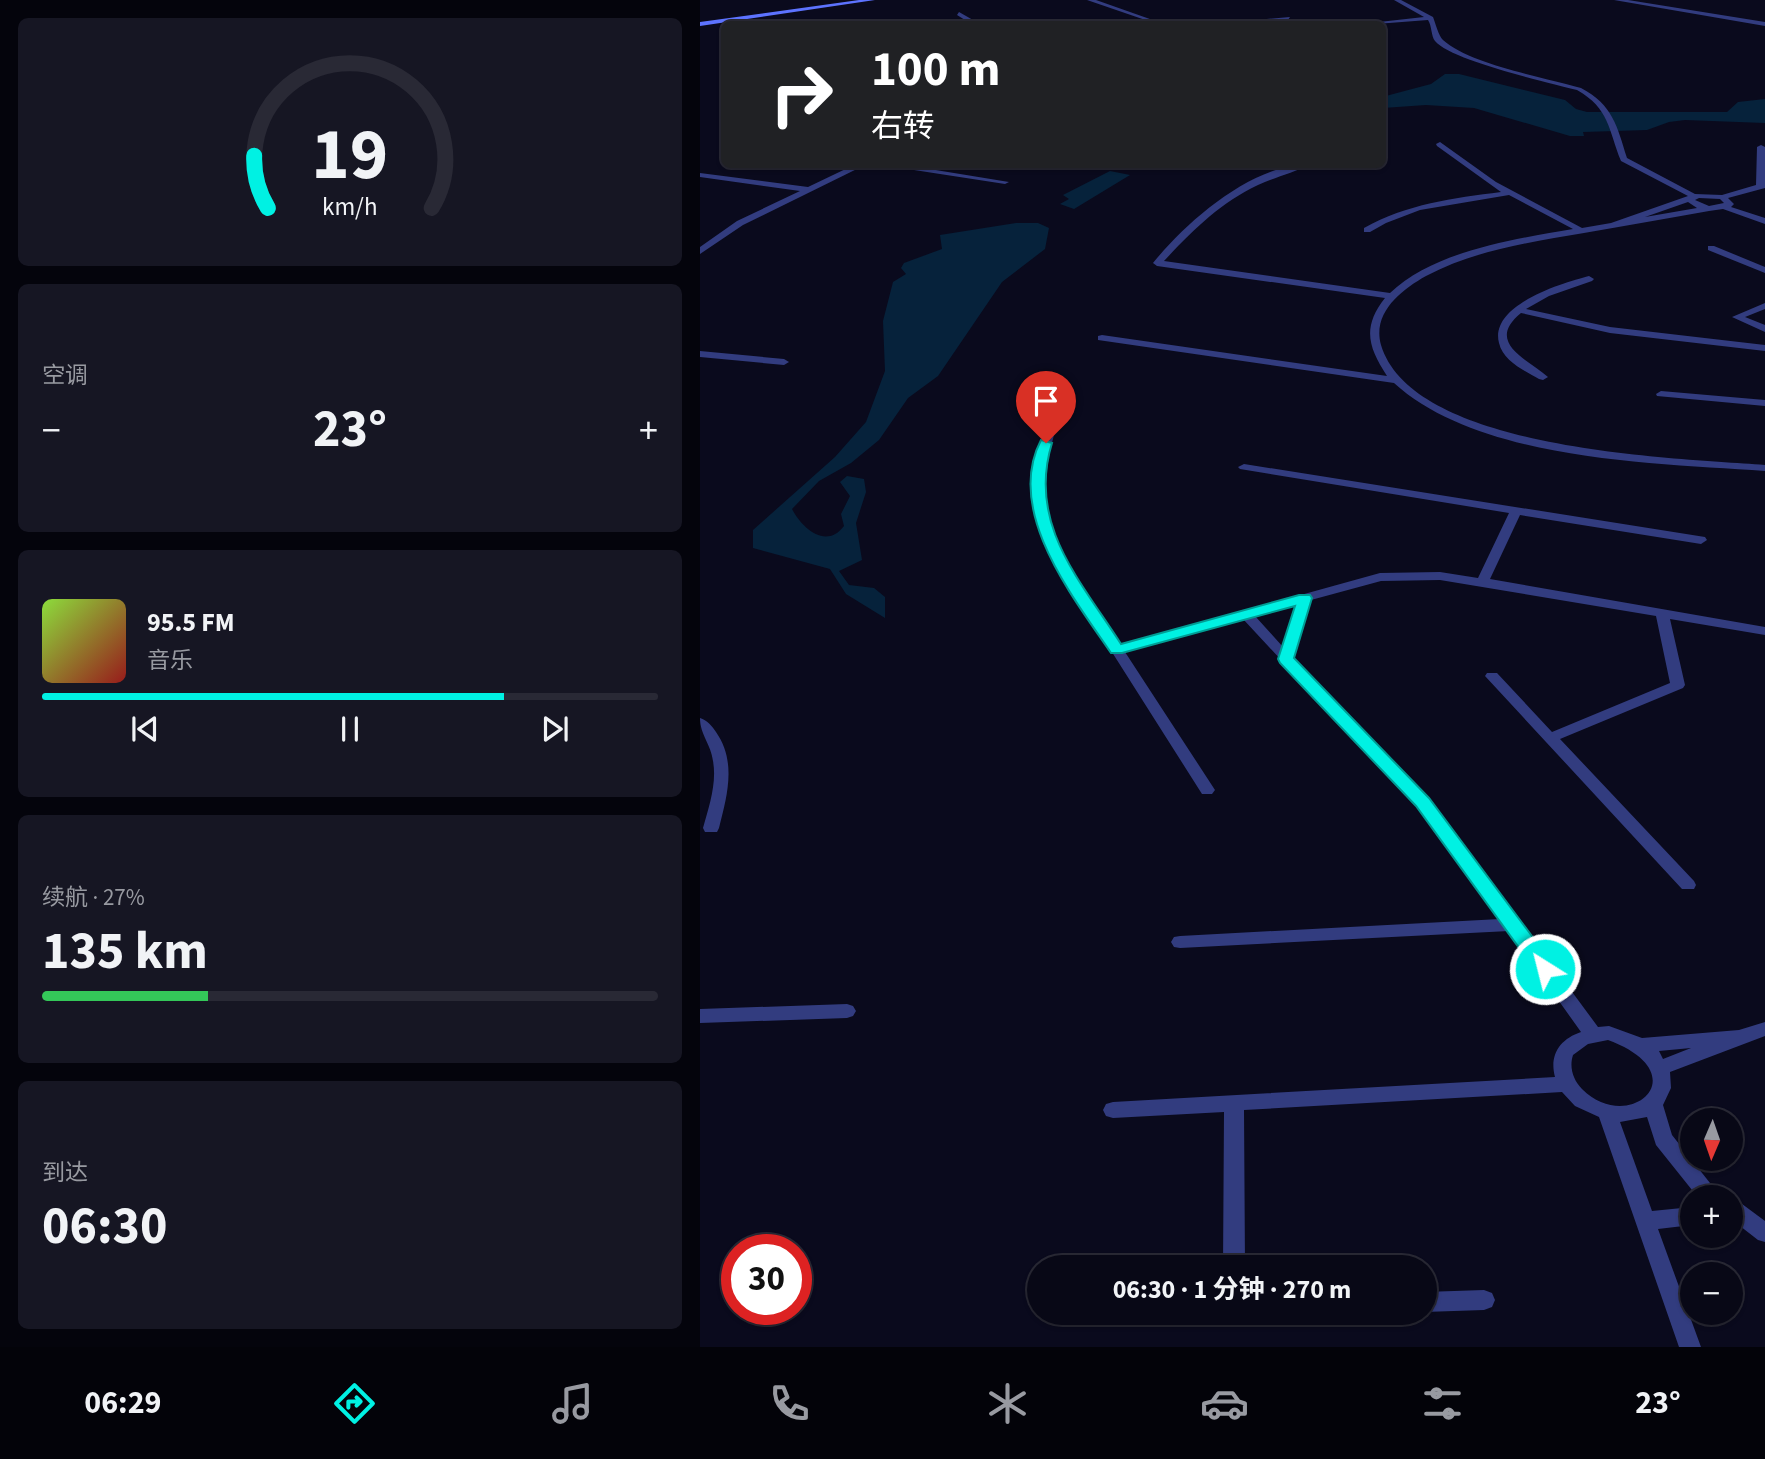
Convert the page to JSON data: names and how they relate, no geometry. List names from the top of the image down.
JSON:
{
  "north": "bottom",
  "page": {
    "turn": ["100 m", "右转"],
    "tile": [
      "空调",
      ["续航 · 27%", "135 km"],
      ["到达", "06:30"]
    ],
    "heat": ["−", "23°", "+"],
    "song": ["95.5 FM", "音乐"],
    "map_buttons": ["+", "−"],
    "limit": "30",
    "trip": "06:30 · 1 分钟 · 270 m",
    "tabs": ["06:29", "23°"],
    "gauge": ["19", "km/h"]
  }
}
